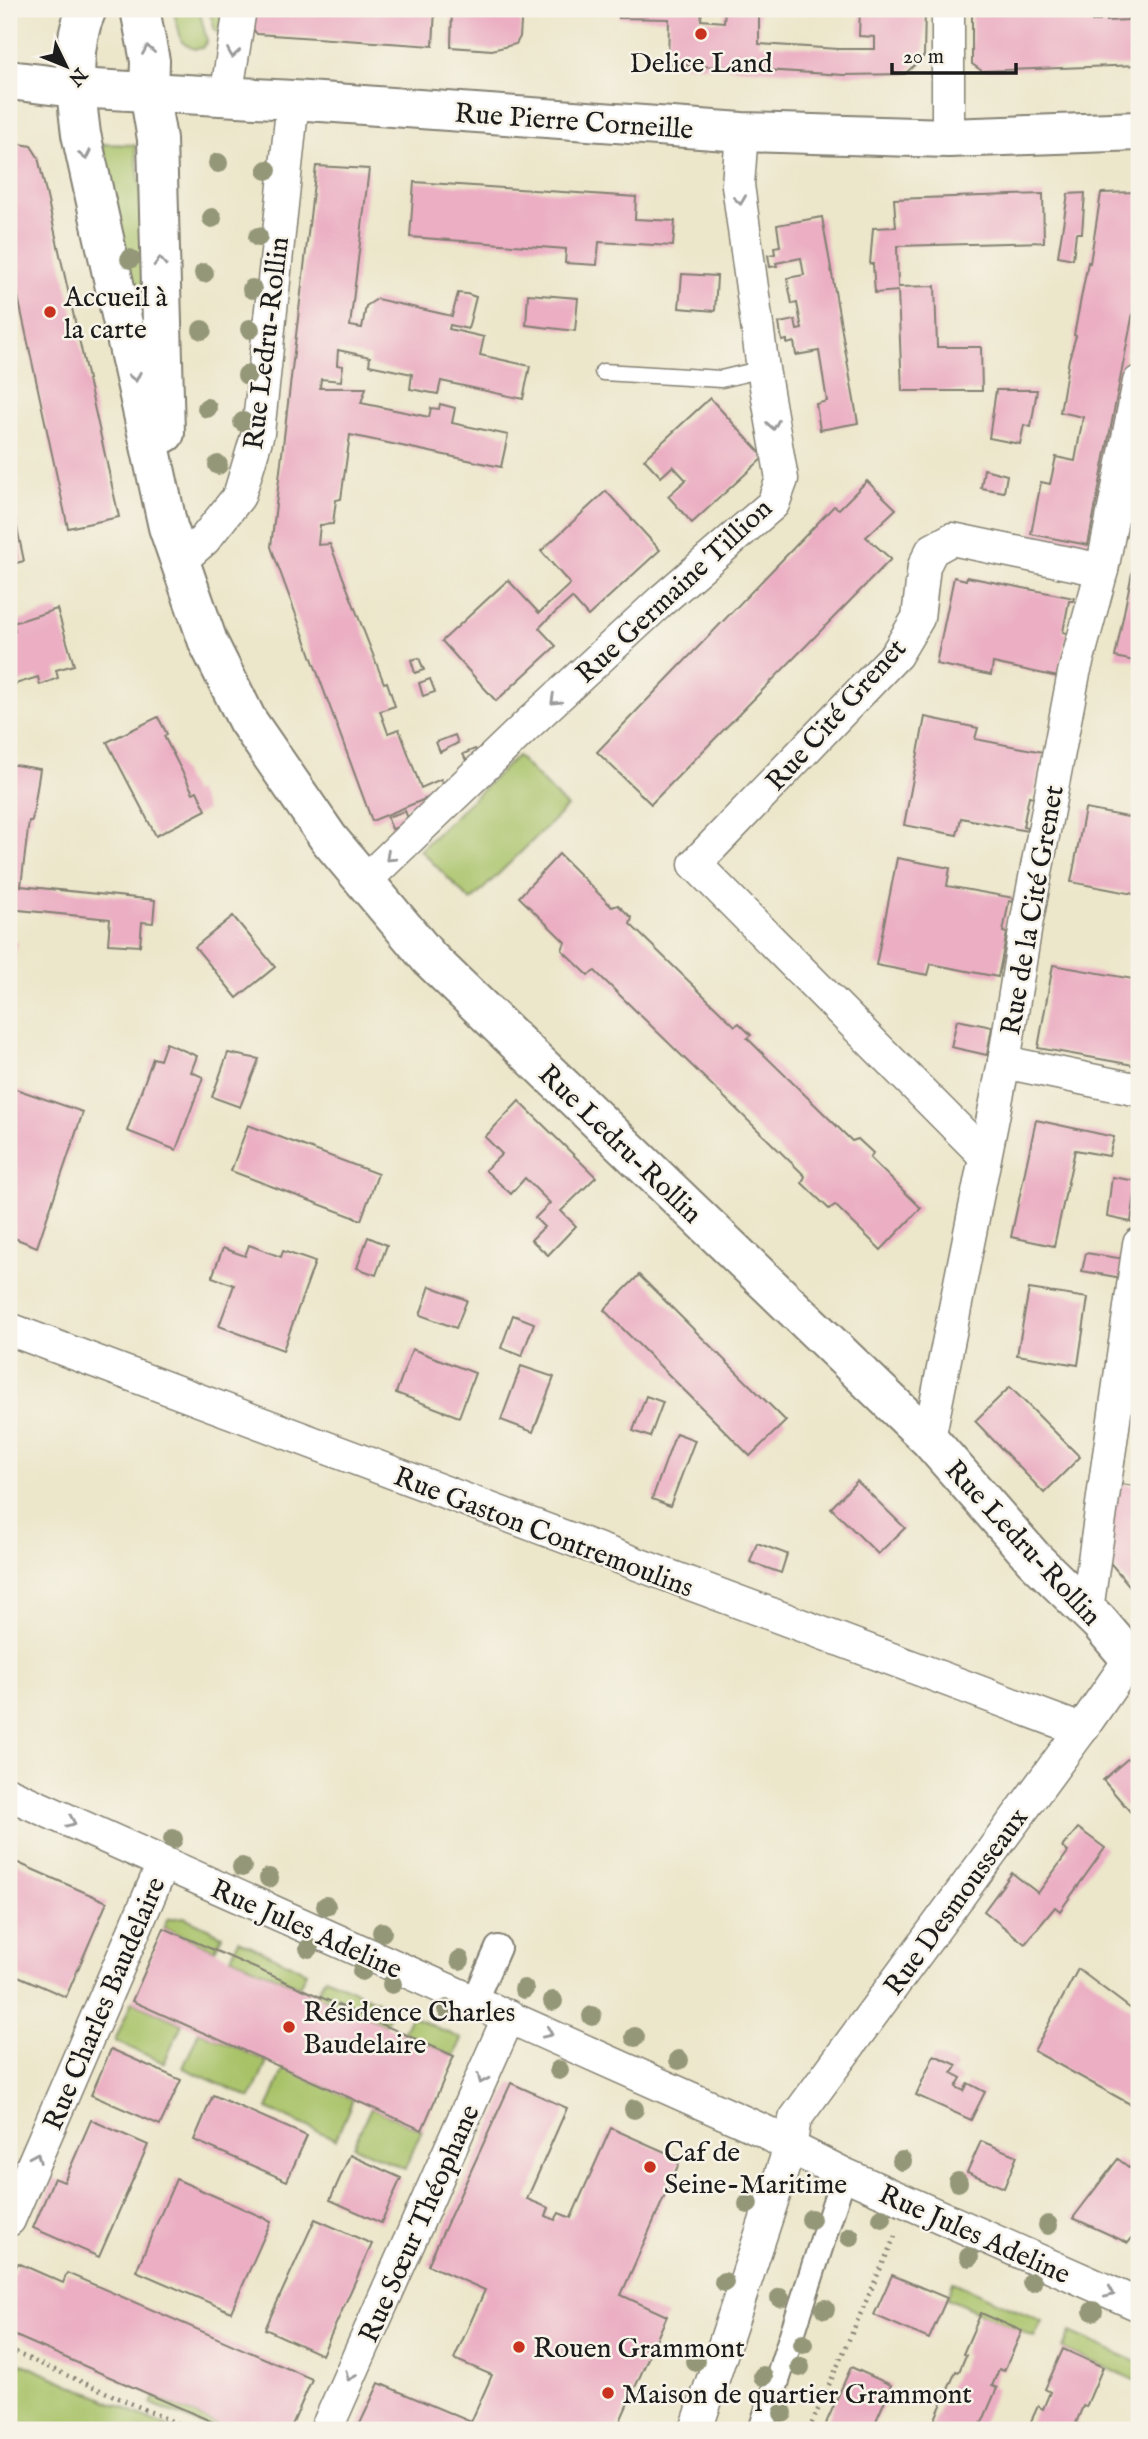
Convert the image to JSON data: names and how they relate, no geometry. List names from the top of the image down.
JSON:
{
  "streets": {
    "street": [
      "Rue Pierre Corneille",
      "Rue Ledru-Rollin",
      "Rue Germaine Tillion",
      "Rue Cité Grenet",
      "Rue de la Cité Grenet",
      "Rue Gaston Contremoulins",
      "Rue Desmousseaux",
      "Rue Jules Adeline",
      "Rue Charles Baudelaire",
      "Rue Sœur Théophane"
    ]
  },
  "crossings": [
    ["Rue Pierre Corneille", "Rue Ledru-Rollin"],
    ["Rue Pierre Corneille", "Rue Germaine Tillion"],
    ["Rue Ledru-Rollin", "Rue Germaine Tillion"],
    ["Rue Ledru-Rollin", "Rue de la Cité Grenet"],
    ["Rue Ledru-Rollin", "Rue Desmousseaux"],
    ["Rue Cité Grenet", "Rue de la Cité Grenet"],
    ["Rue Gaston Contremoulins", "Rue Desmousseaux"],
    ["Rue Desmousseaux", "Rue Jules Adeline"],
    ["Rue Jules Adeline", "Rue Charles Baudelaire"],
    ["Rue Jules Adeline", "Rue Sœur Théophane"]
  ],
  "one_way": [
    "Rue Germaine Tillion",
    "Rue Jules Adeline",
    "Rue Charles Baudelaire",
    "Rue Sœur Théophane"
  ],
  "places": [
    "Delice Land",
    "Accueil à la carte",
    "Résidence Charles Baudelaire",
    "Caf de Seine-Maritime",
    "Rouen Grammont",
    "Maison de quartier Grammont"
  ],
  "scale_bar": "20 m",
  "north": "bottom right"
}
